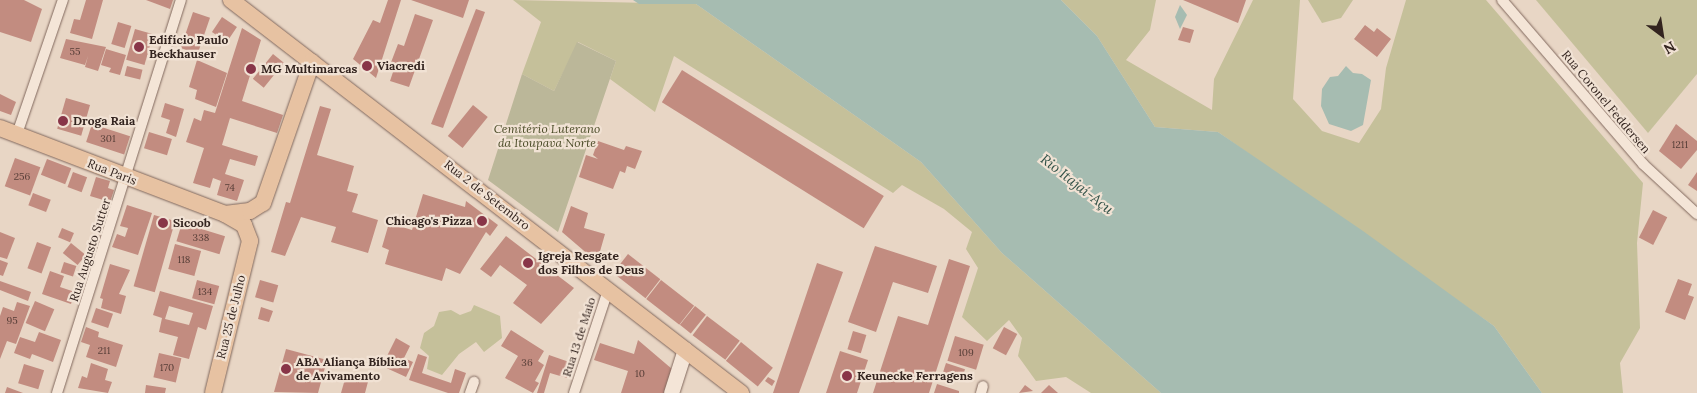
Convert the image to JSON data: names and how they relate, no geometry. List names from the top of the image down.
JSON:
{
  "streets": {
    "main road": ["Rua Paris", "Rua 2 de Setembro", "Rua 25 de Julho"],
    "street": ["Rua Coronel Feddersen", "Rua Augusto Sutter", "Rua 13 de Maio"]
  },
  "crossings": [
    ["Rua Paris", "Rua 2 de Setembro"],
    ["Rua Paris", "Rua Augusto Sutter"],
    ["Rua Paris", "Rua 25 de Julho"],
    ["Rua 2 de Setembro", "Rua 13 de Maio"]
  ],
  "water": ["Rio Itajaí-Açu"],
  "parks": ["Cemitério Luterano da Itoupava Norte"],
  "places": [
    "Edifício Paulo Beckhauser",
    "Viacredi",
    "MG Multimarcas",
    "Droga Raia",
    "Chicago's Pizza",
    "Sicoob",
    "Igreja Resgate dos Filhos de Deus",
    "ABA Aliança Bíblica de Avivamento",
    "Keunecke Ferragens"
  ],
  "house_numbers": [
    "55",
    "301",
    "1211",
    "256",
    "74",
    "338",
    "118",
    "134",
    "95",
    "211",
    "109",
    "36",
    "170",
    "10"
  ],
  "north": "bottom right"
}
